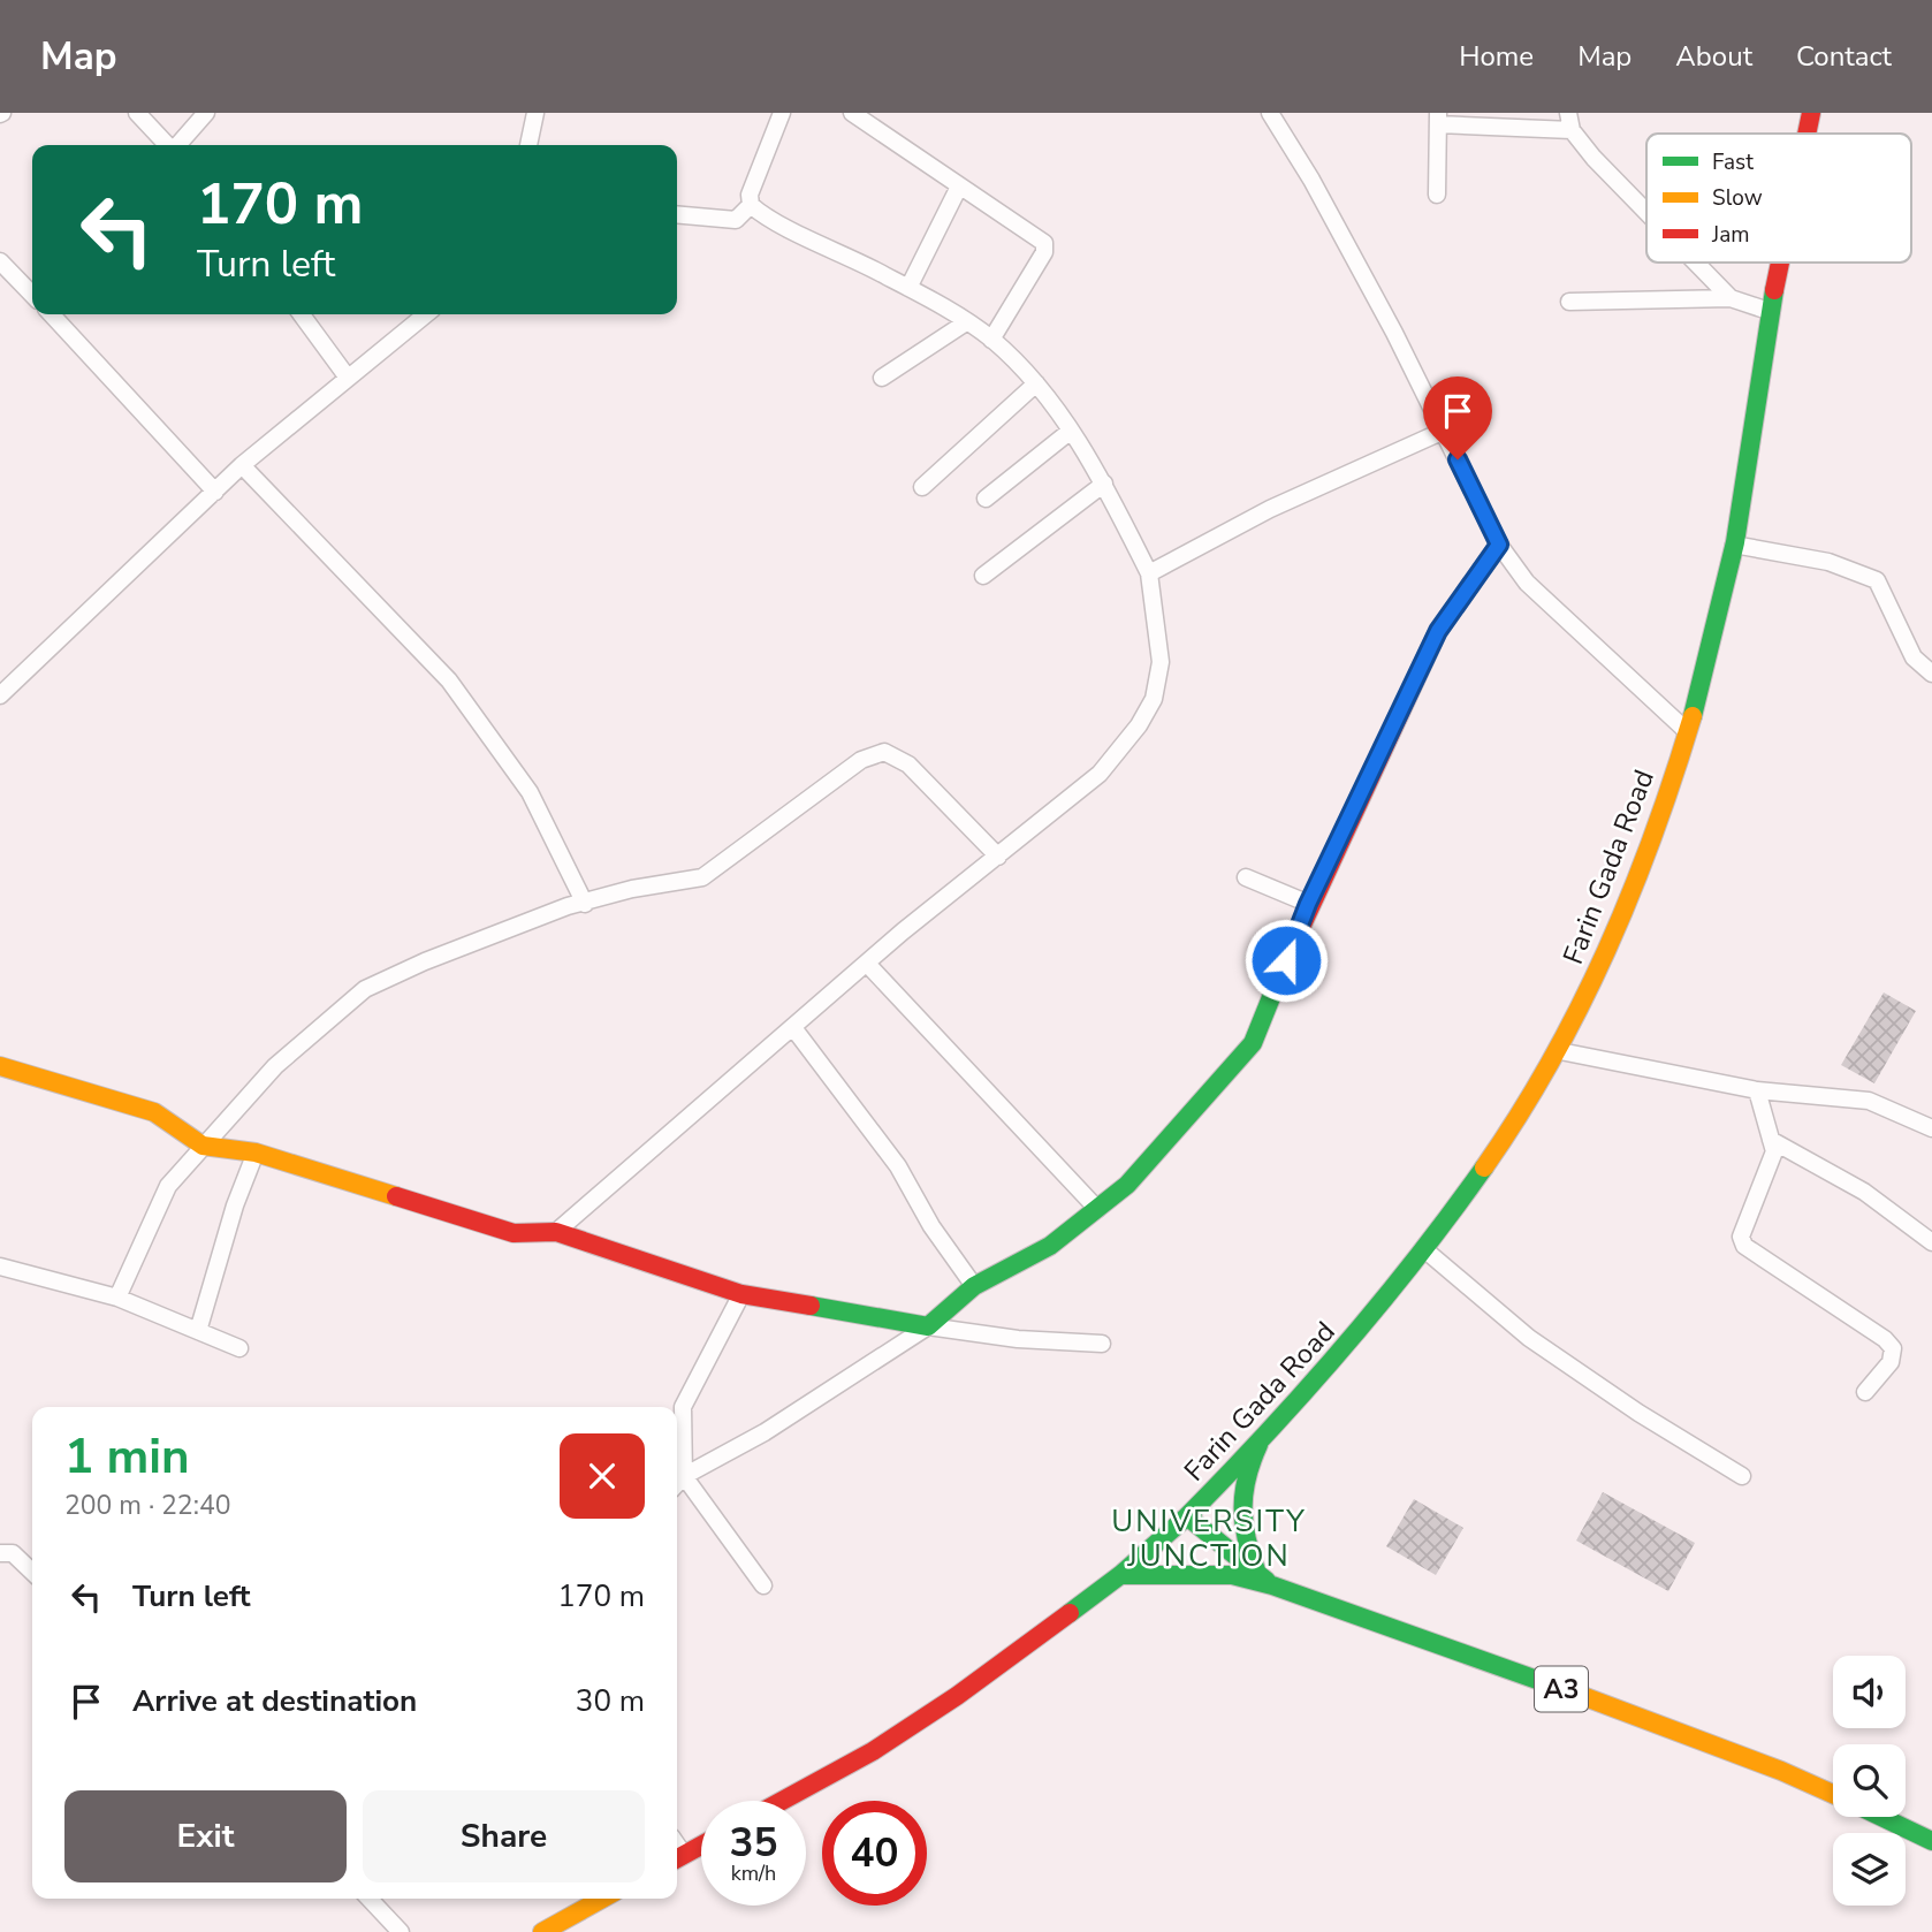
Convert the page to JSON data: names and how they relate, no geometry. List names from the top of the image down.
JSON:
{
  "streets": {
    "main road": ["Farin Gada Road", "A3"]
  },
  "crossings": [
    ["Farin Gada Road", "A3"]
  ],
  "districts": ["UNIVERSITY JUNCTION"],
  "legend": ["Fast", "Slow", "Jam"],
  "page": {
    "header": "Map",
    "nav": [
      "Home",
      "Map",
      "About",
      "Contact"
    ],
    "turn": ["170 m", "Turn left"],
    "heading": ["1 min", "200 m · 22:40"],
    "list": [
      {
        "name": "Turn left",
        "value": "170 m"
      },
      {
        "name": "Arrive at destination",
        "value": "30 m"
      }
    ],
    "buttons": ["Exit", "Share"],
    "speed": "35 km/h",
    "limit": "40"
  }
}
